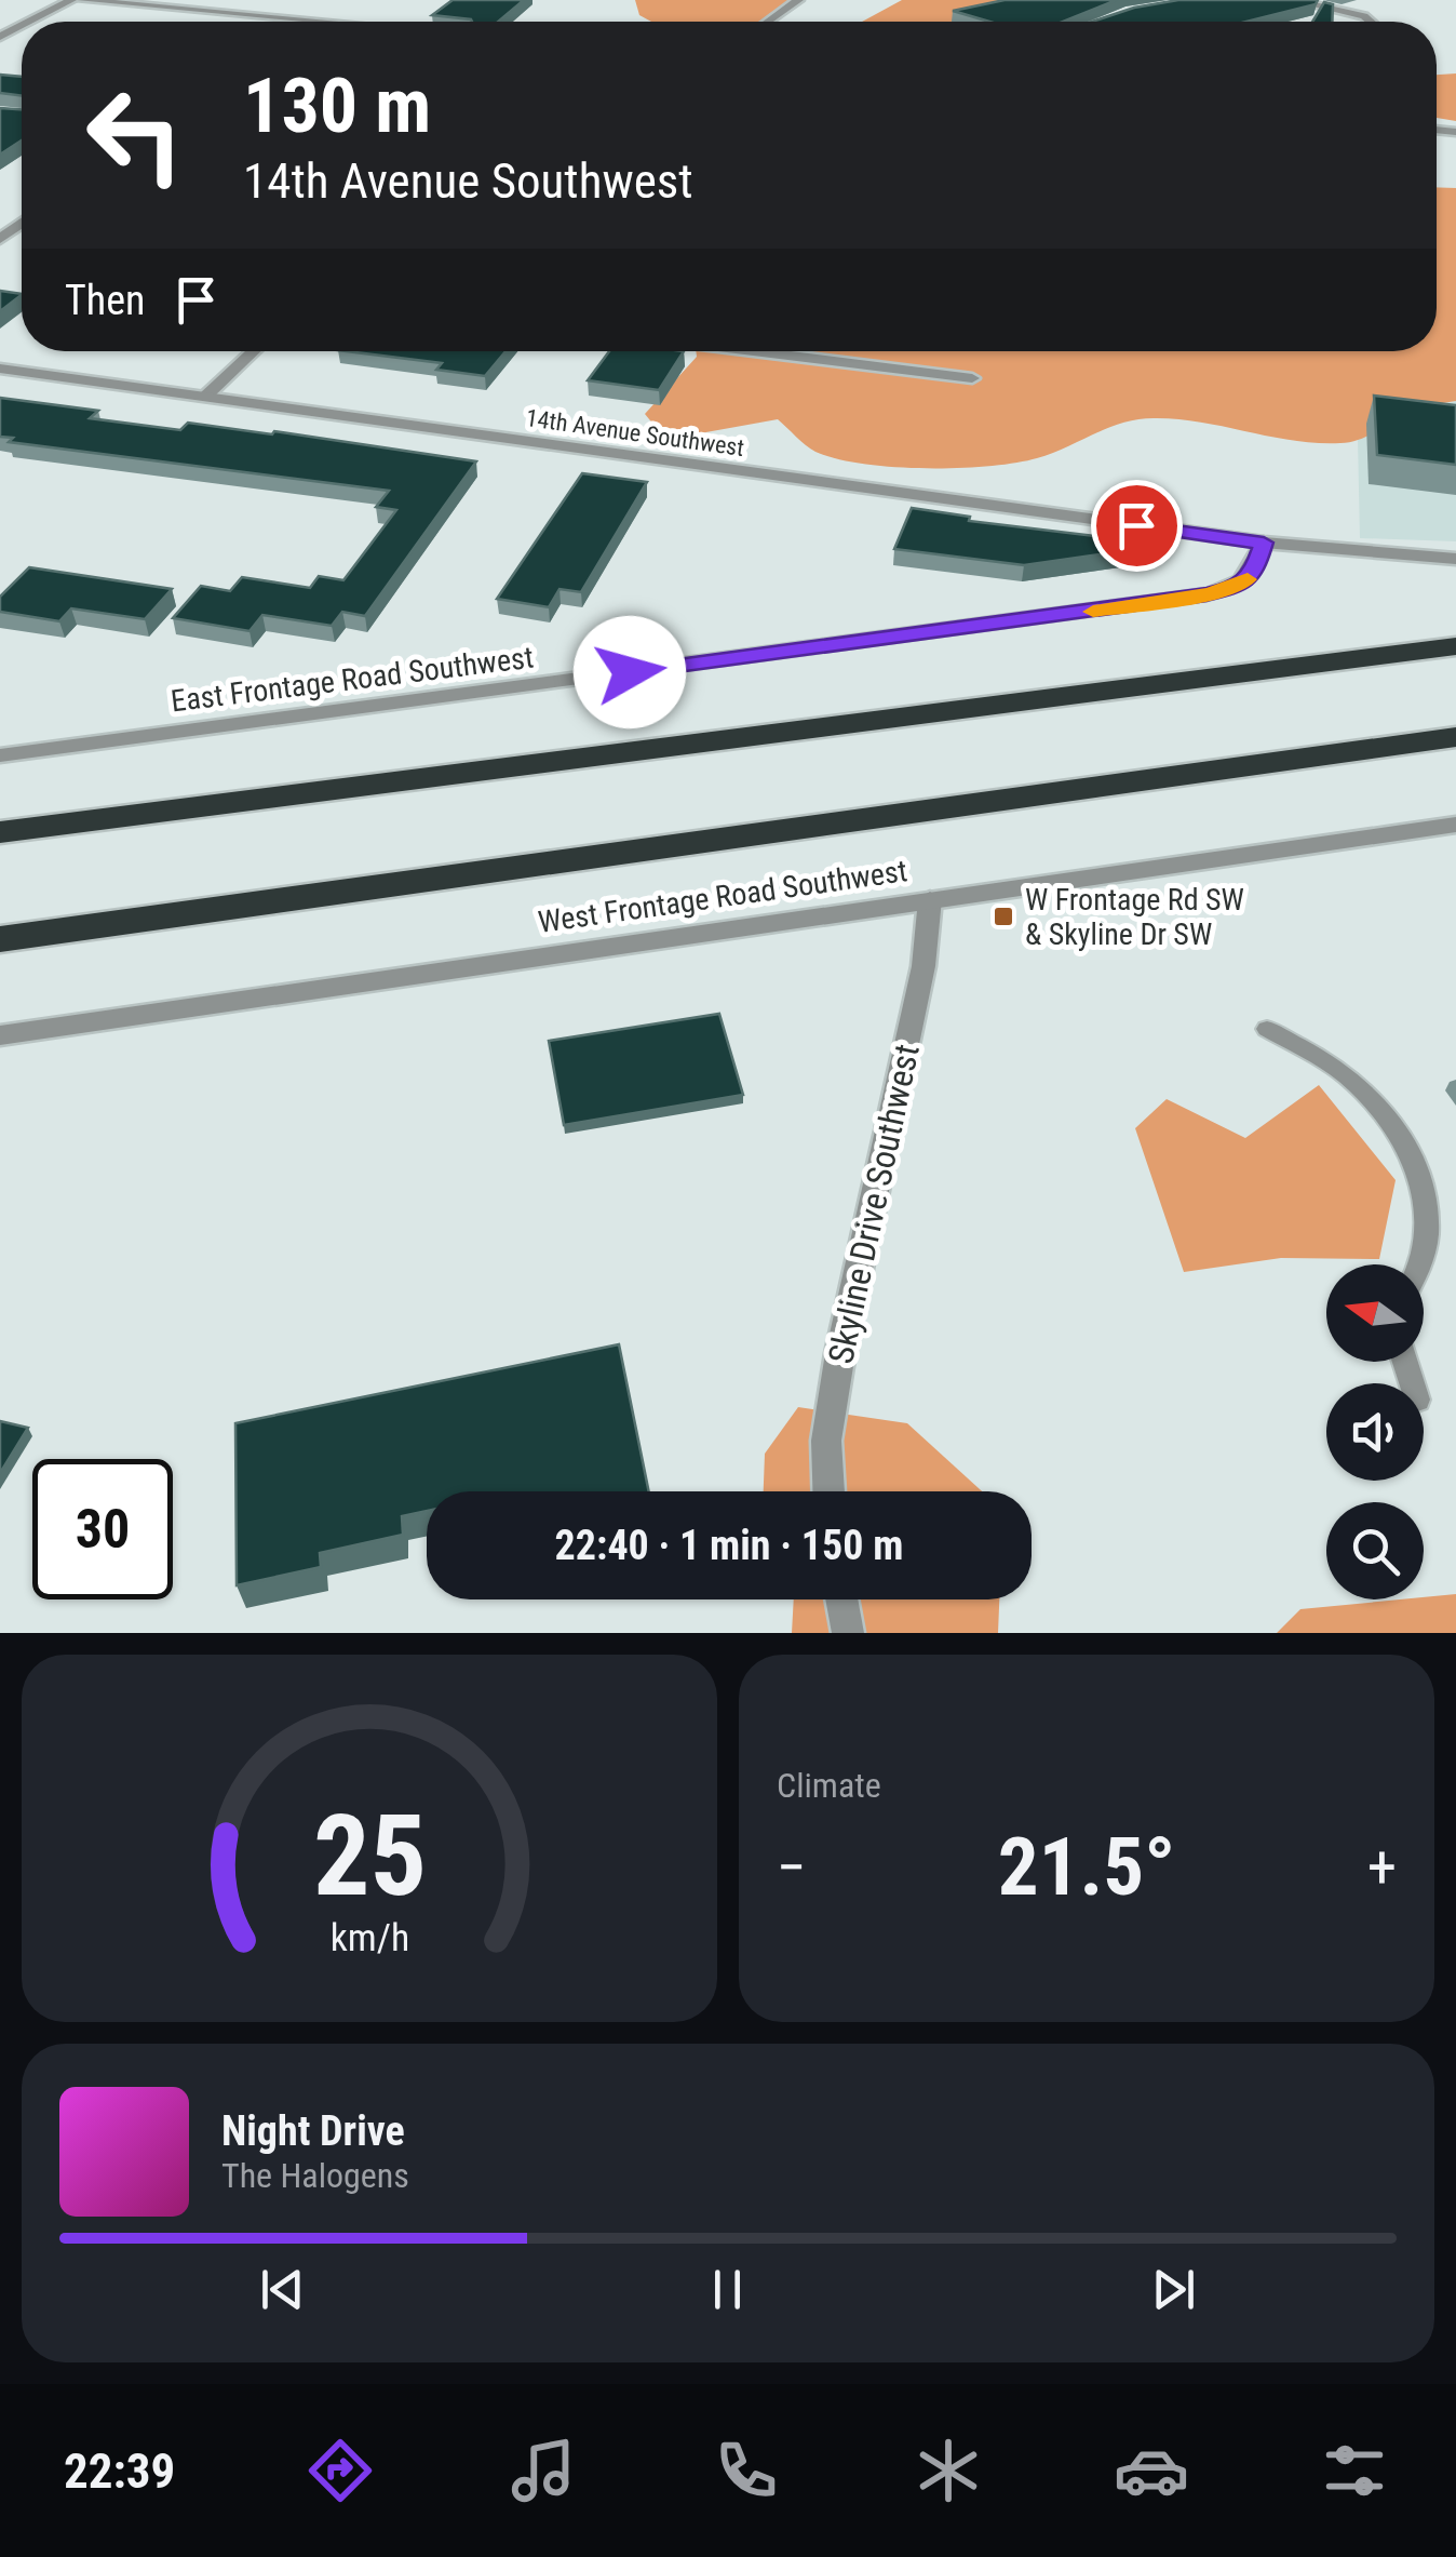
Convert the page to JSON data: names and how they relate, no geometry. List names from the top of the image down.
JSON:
{
  "streets": {
    "street": [
      "14th Avenue Southwest",
      "East Frontage Road Southwest",
      "West Frontage Road Southwest",
      "Skyline Drive Southwest"
    ]
  },
  "crossings": [
    ["14th Avenue Southwest", "East Frontage Road Southwest"],
    ["West Frontage Road Southwest", "Skyline Drive Southwest"]
  ],
  "places": {
    "transit": ["W Frontage Rd SW & Skyline Dr SW"]
  },
  "north": "left",
  "page": {
    "turn": ["130 m", "14th Avenue Southwest"],
    "then": "Then",
    "limit": "30",
    "trip": "22:40 · 1 min · 150 m",
    "tile": "Climate",
    "heat": ["−", "21.5°", "+"],
    "song": ["Night Drive", "The Halogens"],
    "tabs": "22:39",
    "gauge": ["25", "km/h"]
  }
}
